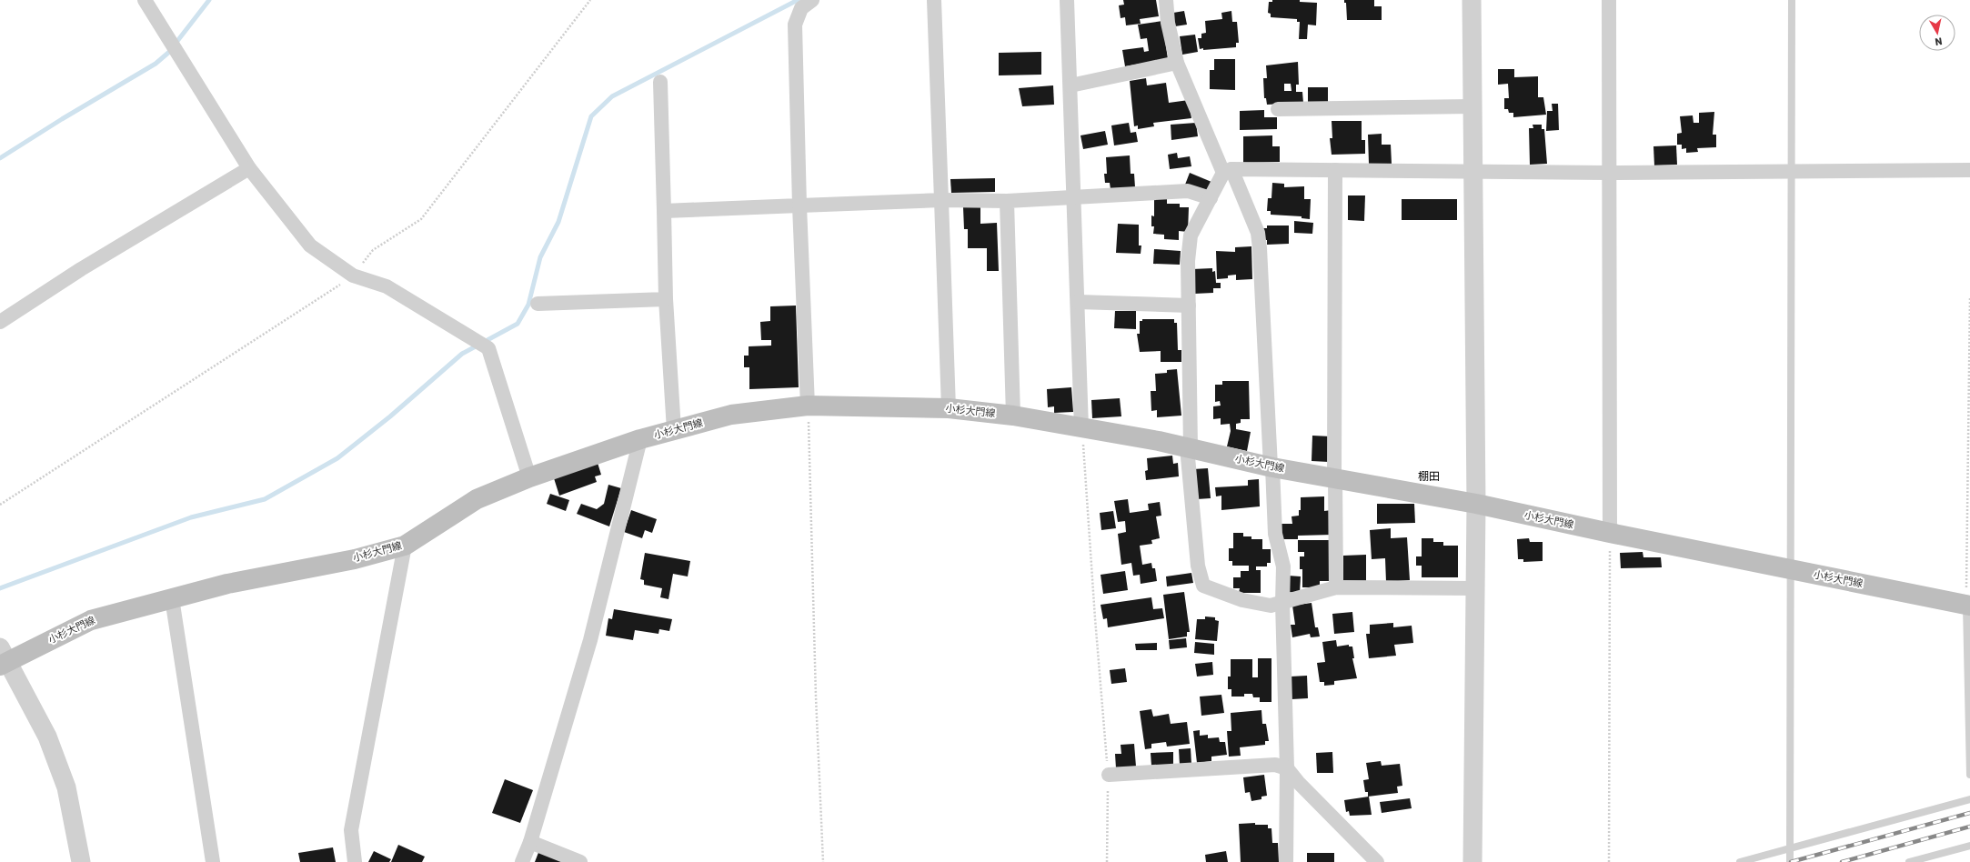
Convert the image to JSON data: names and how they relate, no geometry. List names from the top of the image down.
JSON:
{
  "streets": {
    "main road": ["小杉大門線"]
  },
  "districts": ["棚田"],
  "north": "bottom"
}
